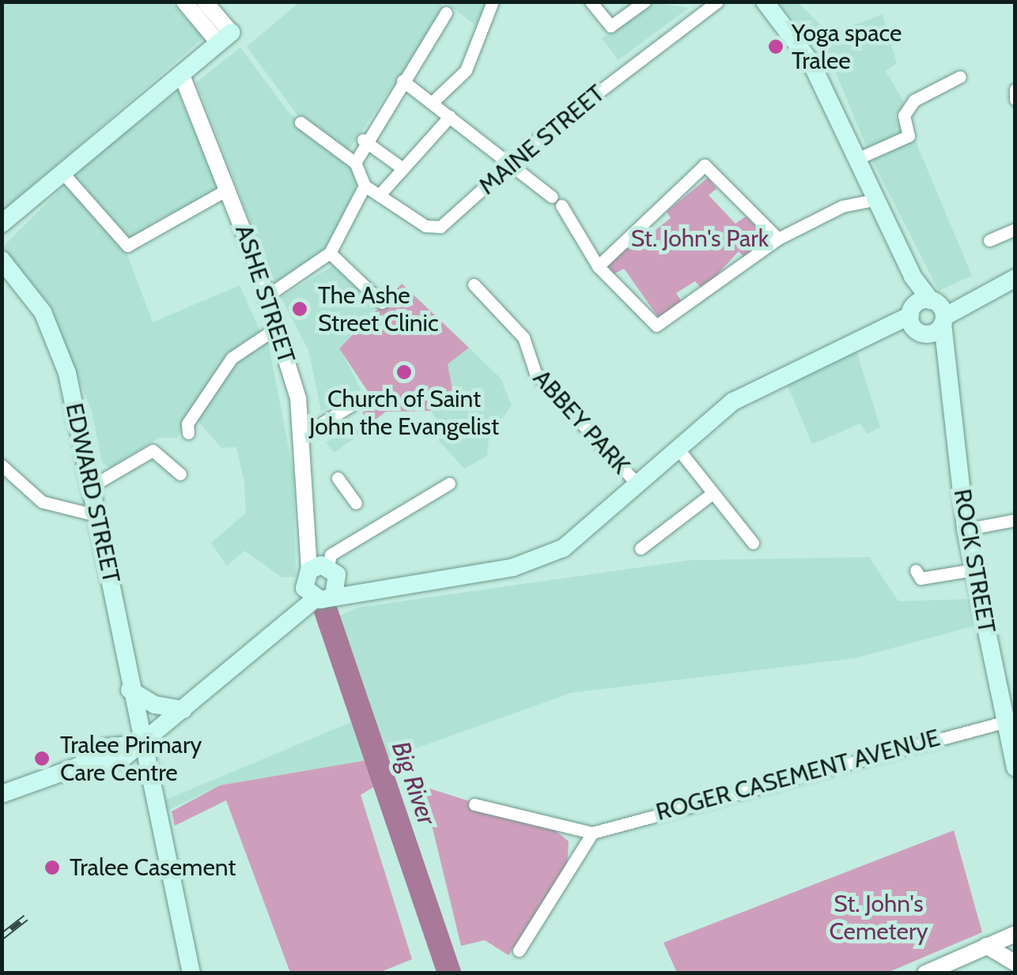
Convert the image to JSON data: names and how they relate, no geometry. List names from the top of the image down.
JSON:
{
  "streets": {
    "main road": ["EDWARD STREET", "ROCK STREET"],
    "street": [
      "MAINE STREET",
      "ASHE STREET",
      "ABBEY PARK",
      "ROGER CASEMENT AVENUE"
    ]
  },
  "crossings": [
    ["ROCK STREET", "ROGER CASEMENT AVENUE"]
  ],
  "water": ["Big River"],
  "parks": ["St. John's Park", "St. John's Cemetery"],
  "places": [
    "Yoga space Tralee",
    "The Ashe Street Clinic",
    "Church of Saint John the Evangelist",
    "Tralee Primary Care Centre",
    "Tralee Casement"
  ]
}
